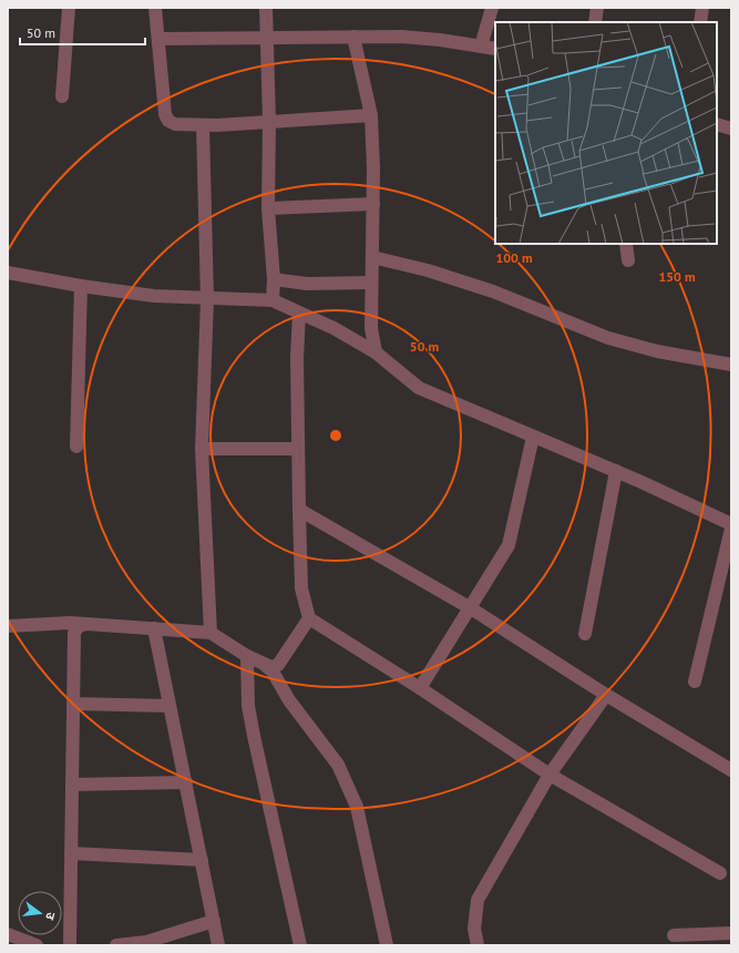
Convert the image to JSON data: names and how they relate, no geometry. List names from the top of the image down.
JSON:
{
  "scale_bar": "50 m",
  "north": "right",
  "rings": ["100 m", "150 m", "50 m"]
}
